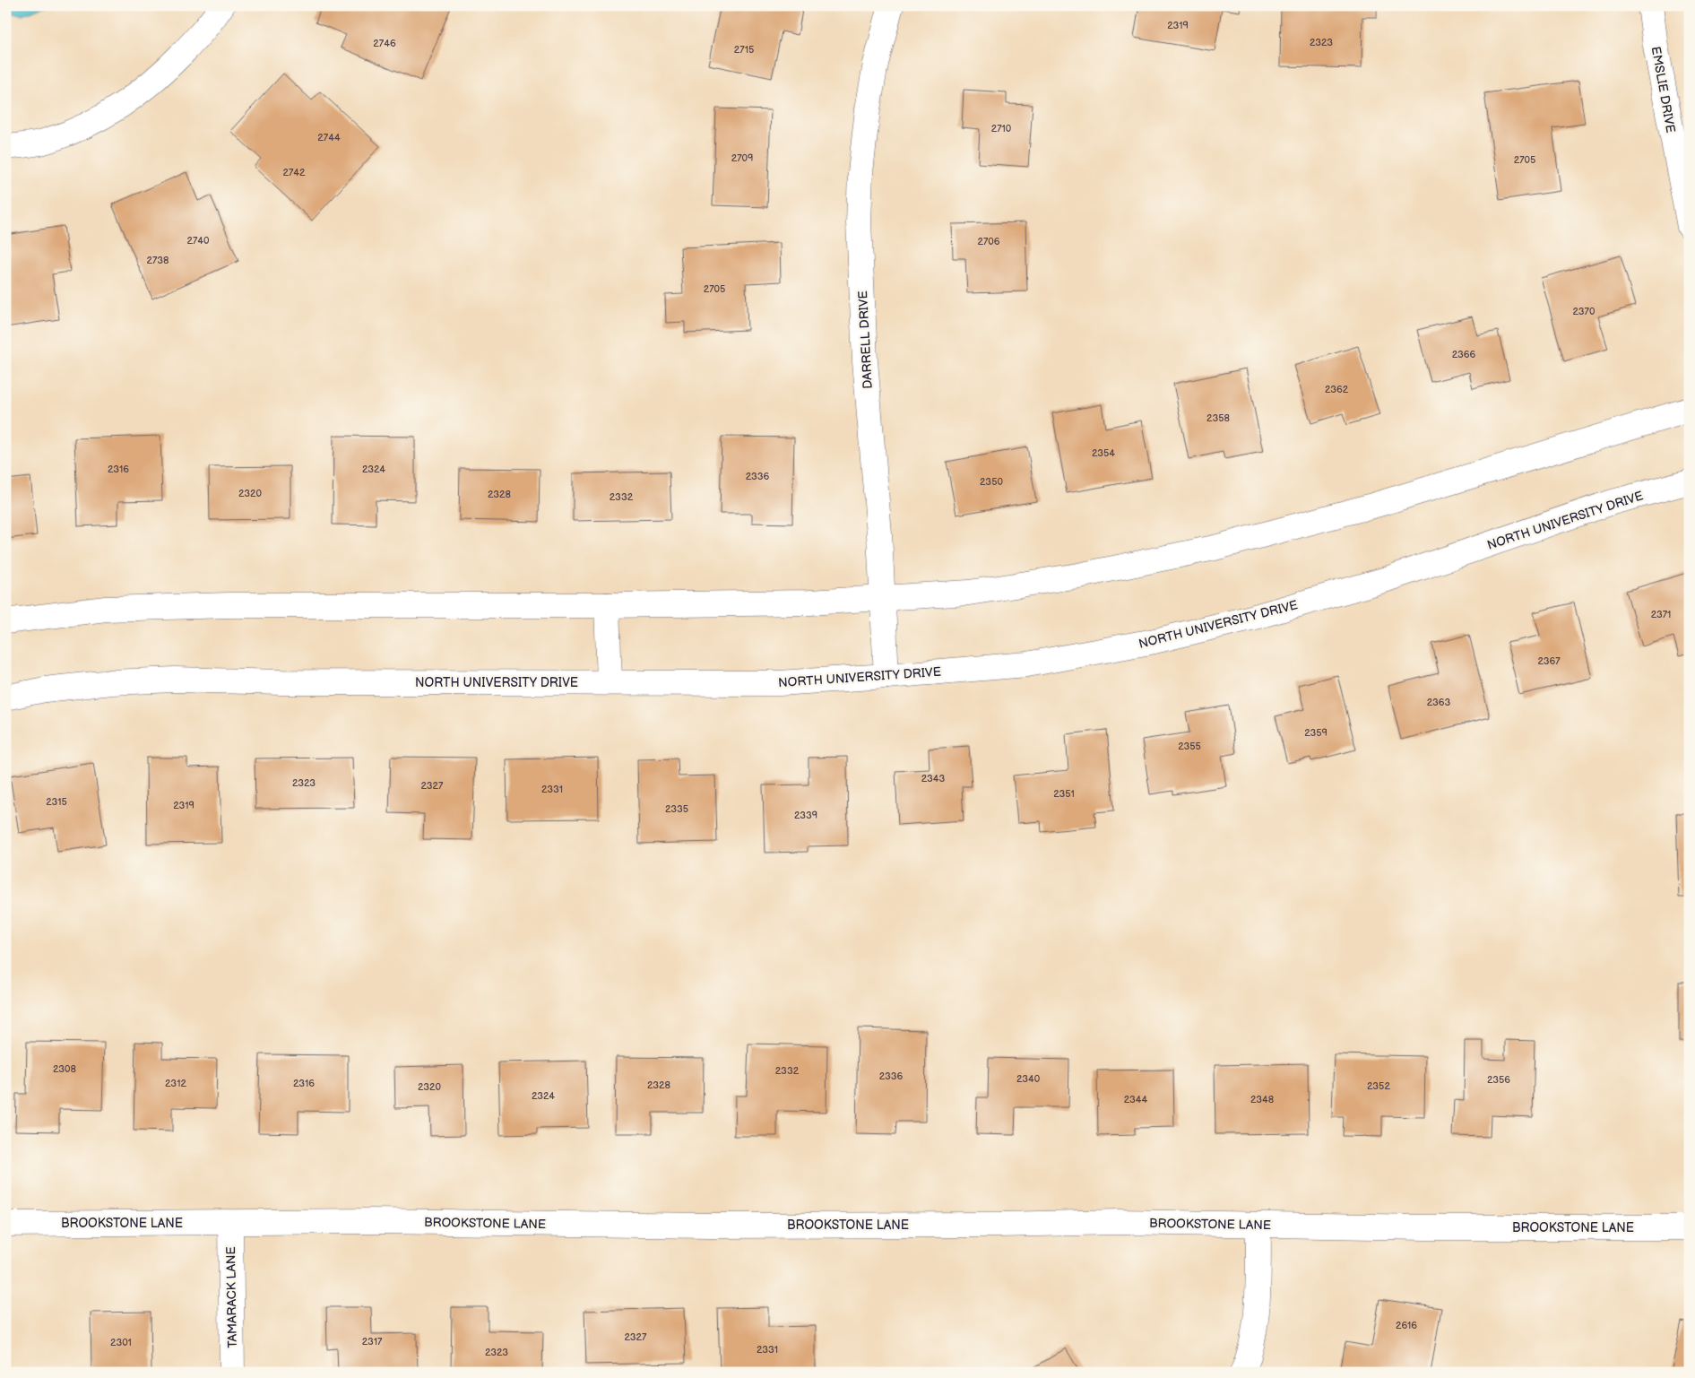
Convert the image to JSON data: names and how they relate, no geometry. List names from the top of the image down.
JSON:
{
  "streets": {
    "street": [
      "EMSLIE DRIVE",
      "DARRELL DRIVE",
      "NORTH UNIVERSITY DRIVE",
      "BROOKSTONE LANE",
      "TAMARACK LANE"
    ]
  },
  "crossings": [
    ["DARRELL DRIVE", "NORTH UNIVERSITY DRIVE"],
    ["BROOKSTONE LANE", "TAMARACK LANE"]
  ],
  "house_numbers": [
    "2319",
    "2323",
    "2746",
    "2715",
    "2710",
    "2744",
    "2709",
    "2705",
    "2742",
    "2740",
    "2706",
    "2738",
    "2705",
    "2370",
    "2366",
    "2362",
    "2358",
    "2354",
    "2316",
    "2324",
    "2336",
    "2350",
    "2320",
    "2328",
    "2332",
    "2371",
    "2367",
    "2363",
    "2359",
    "2355",
    "2343",
    "2323",
    "2327",
    "2331",
    "2351",
    "2315",
    "2319",
    "2335",
    "2339",
    "2308",
    "2332",
    "2336",
    "2340",
    "2356",
    "2312",
    "2316",
    "2328",
    "2352",
    "2320",
    "2324",
    "2344",
    "2348",
    "2616",
    "2327",
    "2317",
    "2301",
    "2331",
    "2323"
  ]
}
